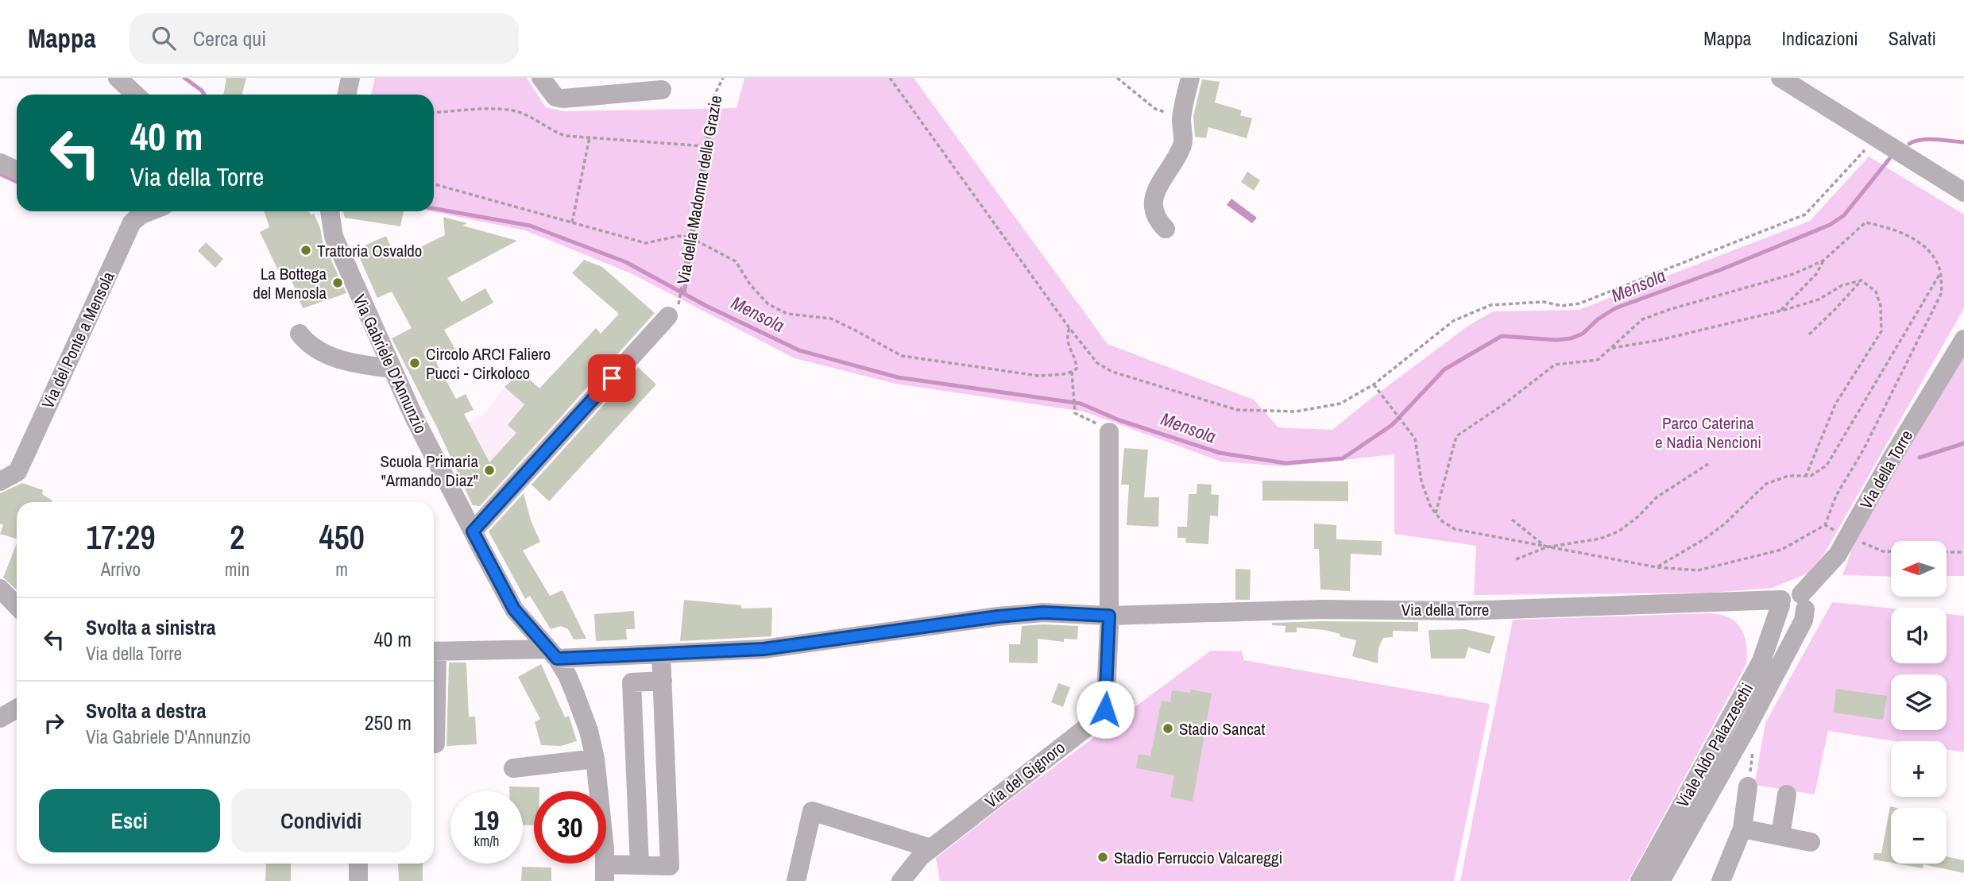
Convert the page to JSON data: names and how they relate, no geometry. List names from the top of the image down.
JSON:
{
  "streets": {
    "street": [
      "Via del Ponte a Mensola",
      "Via Gabriele D'Annunzio",
      "Via della Torre",
      "Viale Aldo Palazzeschi",
      "Via del Gignoro"
    ],
    "path": ["Via della Madonna delle Grazie"]
  },
  "crossings": [
    ["Via Gabriele D'Annunzio", "Via della Torre"],
    ["Via della Torre", "Viale Aldo Palazzeschi"],
    ["Via della Torre", "Via del Gignoro"]
  ],
  "water": ["Mensola"],
  "parks": ["Parco Caterina e Nadia Nencioni"],
  "places": [
    "Trattoria Osvaldo",
    "La Bottega del Menosla",
    "Circolo ARCI Faliero Pucci - Cirkoloco",
    "Scuola Primaria \"Armando Diaz\"",
    "Stadio Sancat",
    "Stadio Ferruccio Valcareggi"
  ],
  "north": "left",
  "page": {
    "header": "Mappa",
    "search": "Cerca qui",
    "nav": ["Mappa", "Indicazioni", "Salvati"],
    "turn": ["40 m", "Via della Torre"],
    "eta": [
      "17:29",
      "Arrivo",
      "2",
      "min",
      "450",
      "m"
    ],
    "map_buttons": ["+", "−"],
    "list": [
      {
        "name": "Svolta a sinistra",
        "note": "Via della Torre",
        "value": "40 m"
      },
      {
        "name": "Svolta a destra",
        "note": "Via Gabriele D'Annunzio",
        "value": "250 m"
      }
    ],
    "buttons": ["Esci", "Condividi"],
    "speed": "19 km/h",
    "limit": "30"
  }
}
